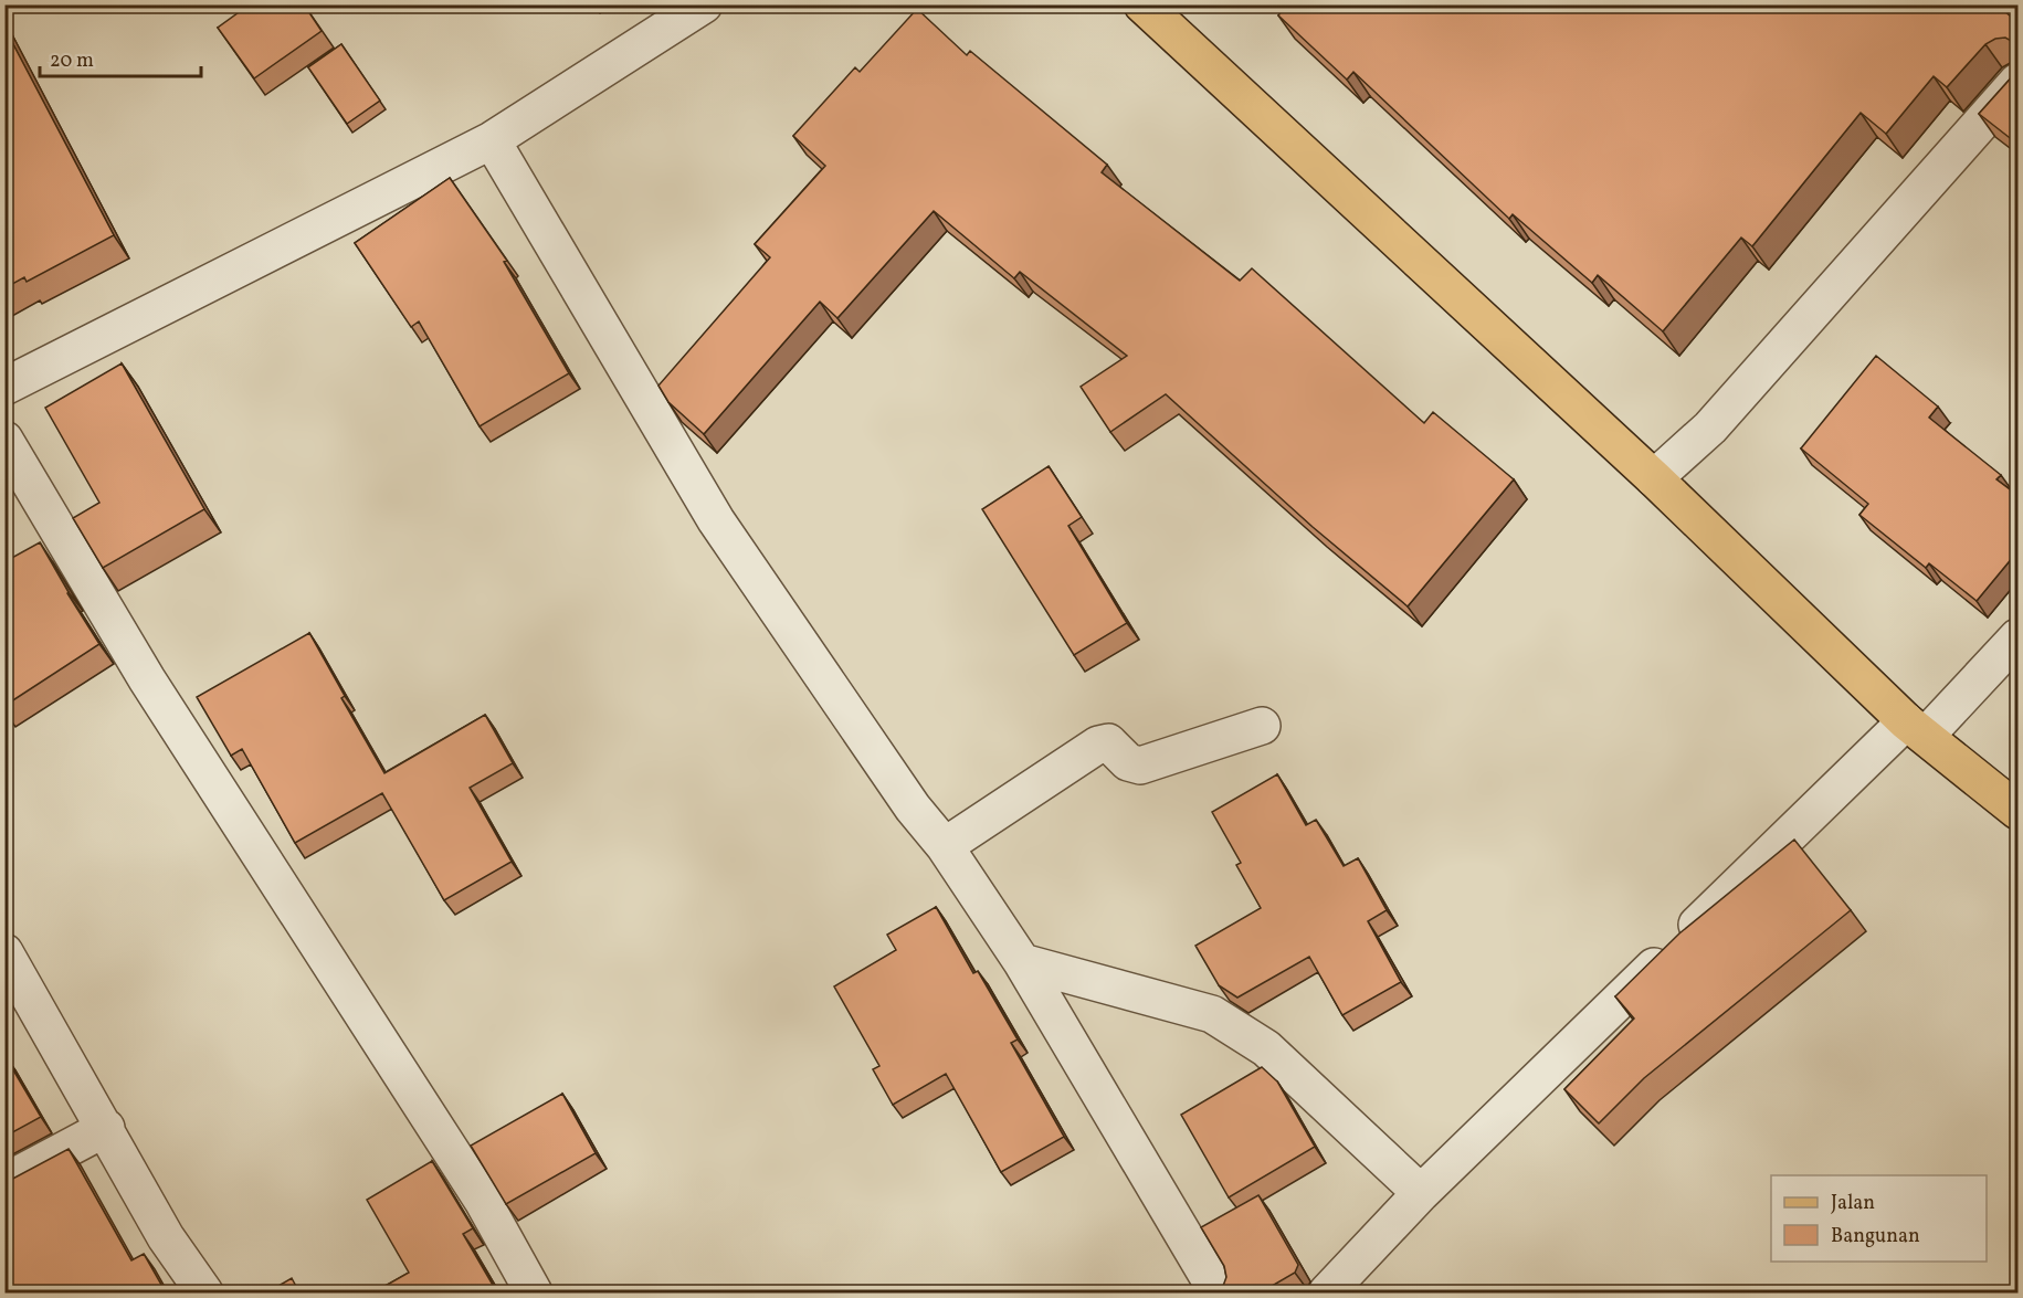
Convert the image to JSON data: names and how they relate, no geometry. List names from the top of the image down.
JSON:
{
  "legend": ["Jalan", "Bangunan"],
  "scale_bar": "20 m"
}
